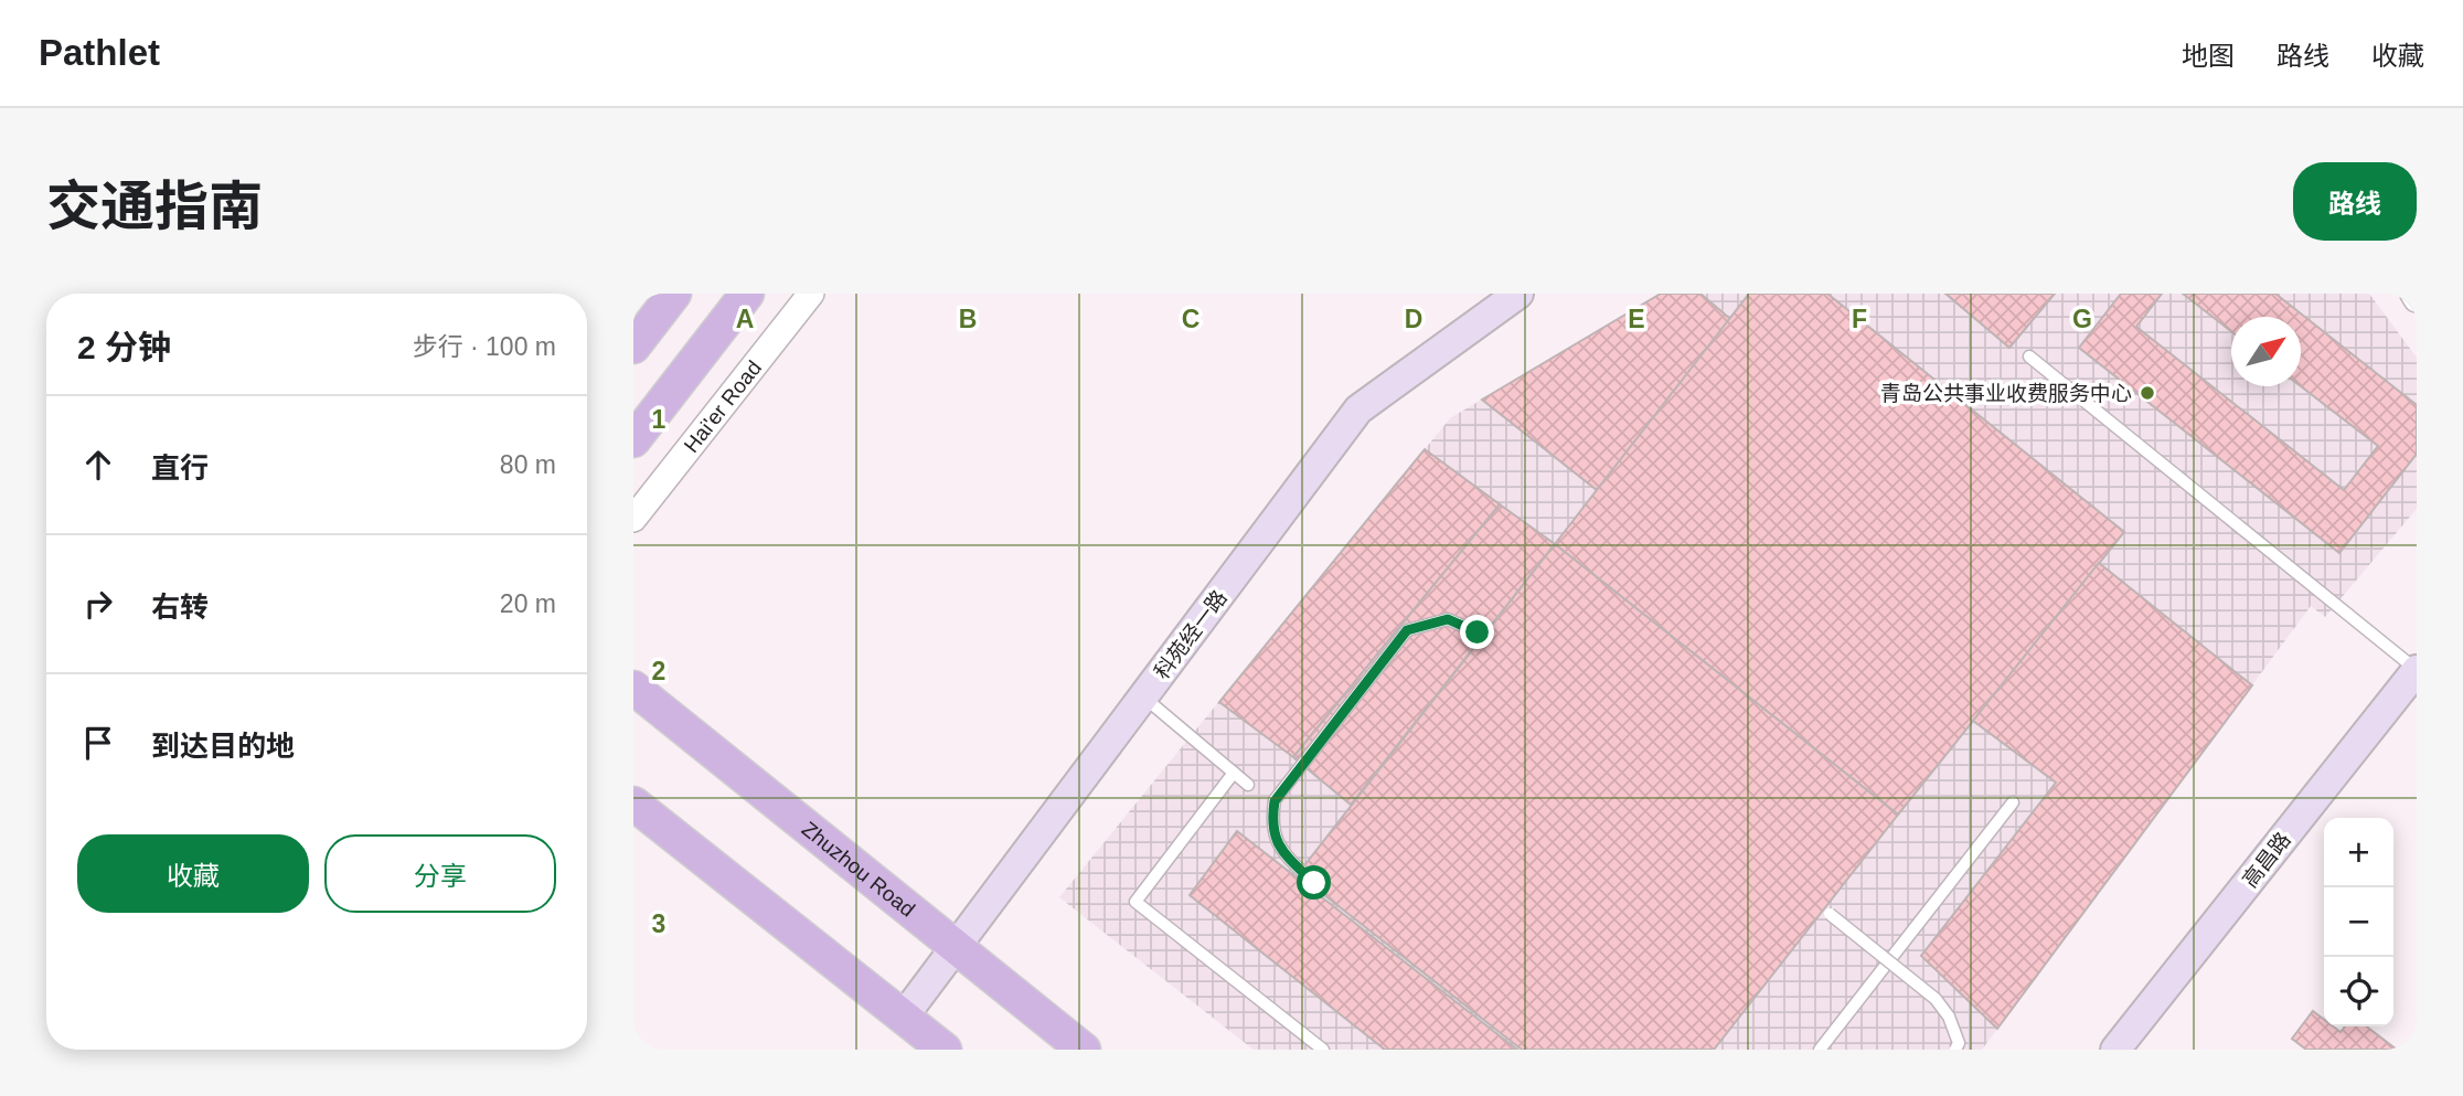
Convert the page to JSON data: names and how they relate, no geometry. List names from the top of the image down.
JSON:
{
  "streets": {
    "main road": ["科苑经一路", "高昌路", "Zhuzhou Road"],
    "street": ["Hai'er Road"]
  },
  "crossings": [
    ["科苑经一路", "Zhuzhou Road"]
  ],
  "places": ["青岛公共事业收费服务中心"],
  "north": "top right",
  "page": {
    "header": "Pathlet",
    "nav": ["地图", "路线", "收藏"],
    "title": "交通指南",
    "buttons": [
      "路线",
      ["收藏", "分享"]
    ],
    "heading": ["2 分钟", "步行 · 100 m"],
    "list": [
      ["直行", "80 m"],
      ["右转", "20 m"],
      "到达目的地"
    ],
    "map_buttons": ["+", "−"]
  },
  "grid": {
    "columns": [
      "A",
      "B",
      "C",
      "D",
      "E",
      "F",
      "G"
    ],
    "rows": ["1", "2", "3"]
  }
}
